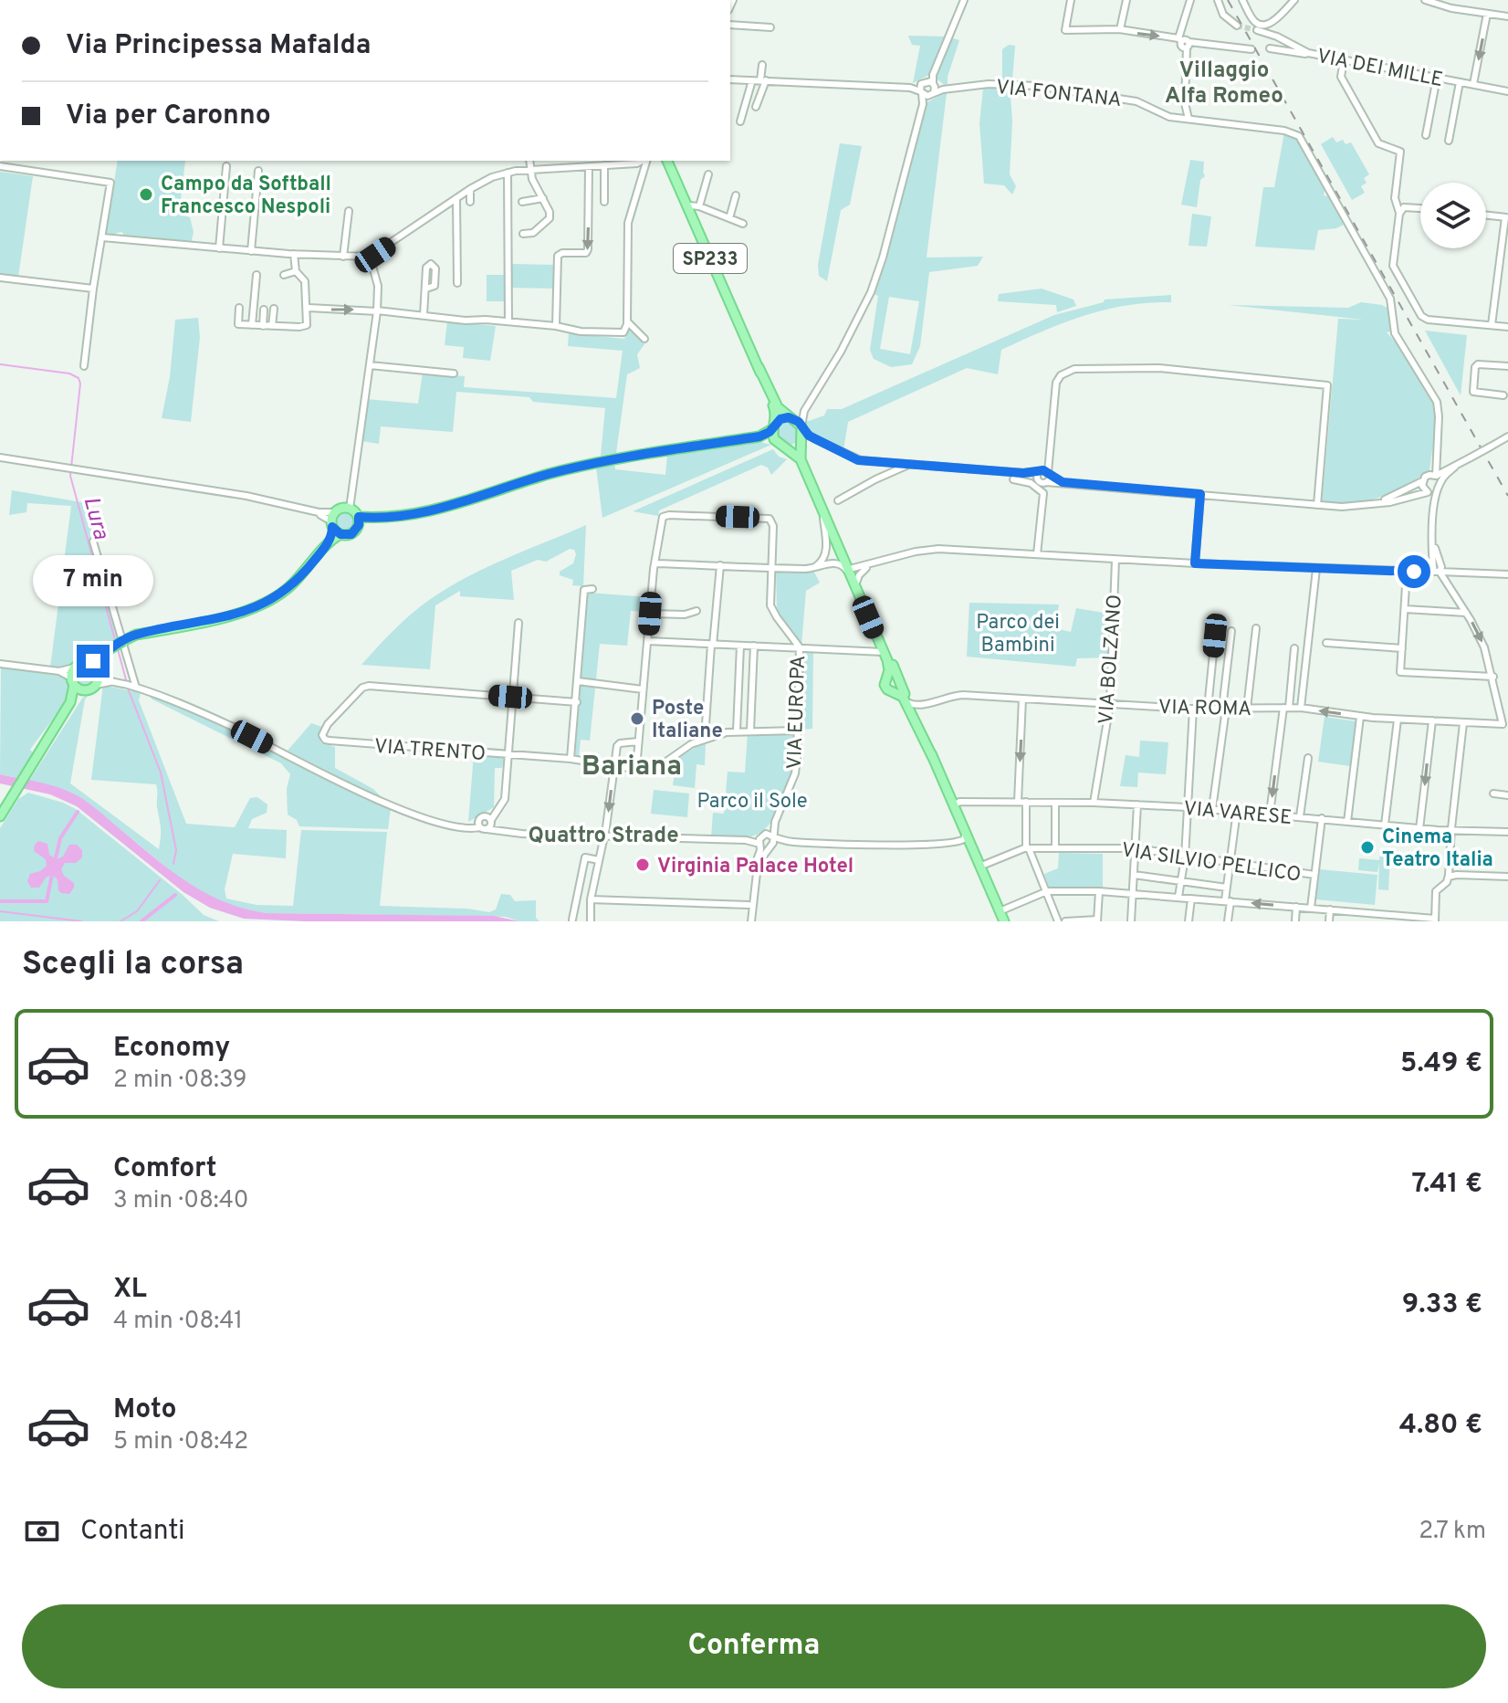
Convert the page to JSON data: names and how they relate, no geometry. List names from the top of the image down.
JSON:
{
  "streets": {
    "main road": ["SP233"],
    "street": [
      "VIA DEI MILLE",
      "VIA FONTANA",
      "VIA BOLZANO",
      "VIA ROMA",
      "VIA EUROPA",
      "VIA TRENTO",
      "VIA VARESE",
      "VIA SILVIO PELLICO"
    ]
  },
  "crossings": [
    ["VIA BOLZANO", "VIA ROMA"],
    ["VIA BOLZANO", "VIA VARESE"]
  ],
  "districts": ["Villaggio Alfa Romeo", "Bariana", "Quattro Strade"],
  "water": ["Lura"],
  "parks": ["Parco dei Bambini", "Parco il Sole"],
  "places": [
    "Campo da Softball Francesco Nespoli",
    "Poste Italiane",
    "Cinema Teatro Italia",
    "Virginia Palace Hotel"
  ],
  "page": {
    "banner": ["Via Principessa Mafalda", "Via per Caronno"],
    "bubble": "7 min",
    "heading": "Scegli la corsa",
    "list": [
      {
        "name": "Economy",
        "note": "2 min · 08:39",
        "value": "5.49 €"
      },
      {
        "name": "Comfort",
        "note": "3 min · 08:40",
        "value": "7.41 €"
      },
      {
        "name": "XL",
        "note": "4 min · 08:41",
        "value": "9.33 €"
      },
      {
        "name": "Moto",
        "note": "5 min · 08:42",
        "value": "4.80 €"
      }
    ],
    "pay": ["Contanti", "2.7 km"],
    "buttons": "Conferma"
  }
}
